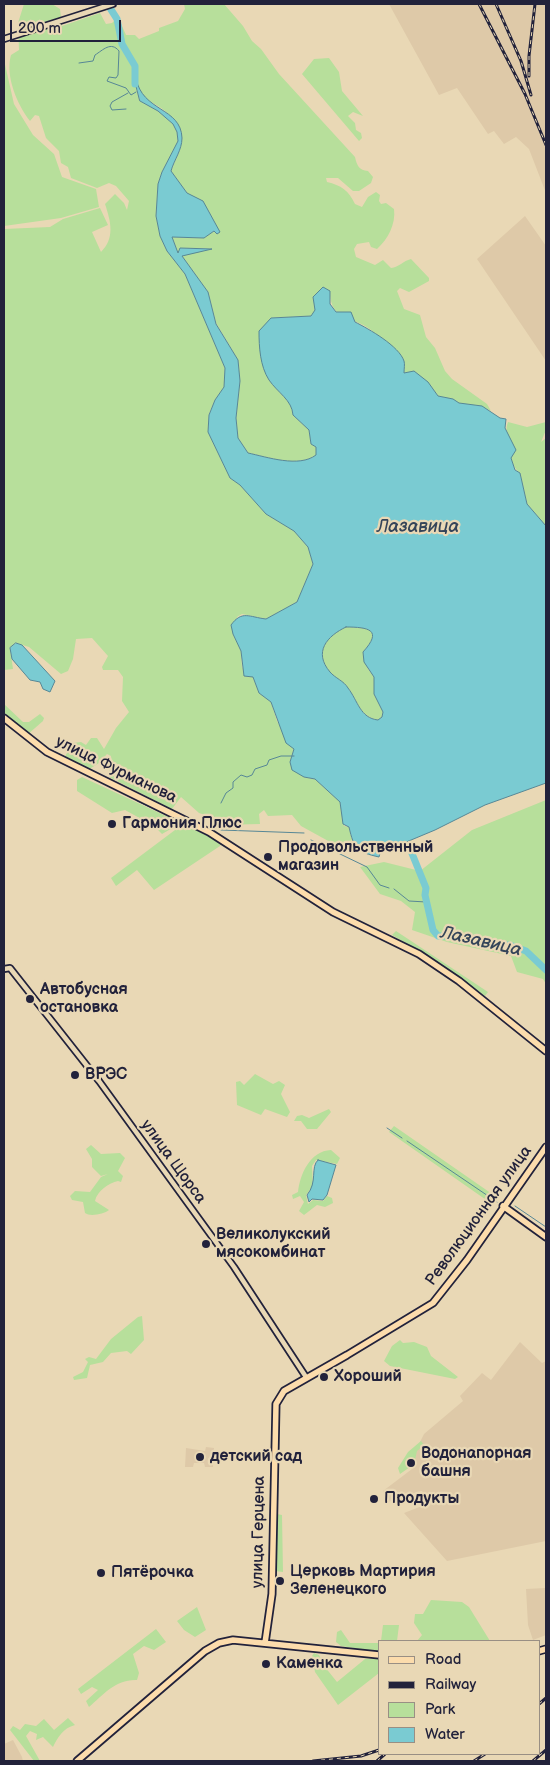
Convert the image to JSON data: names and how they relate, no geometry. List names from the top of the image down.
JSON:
{
  "streets": {
    "main road": ["улица Фурманова", "Революционная улица", "улица Герцена"],
    "street": ["улица Щорса"]
  },
  "crossings": [
    ["улица Щорса", "Революционная улица"],
    ["улица Щорса", "улица Герцена"],
    ["Революционная улица", "улица Герцена"]
  ],
  "water": ["Лазавица"],
  "places": [
    "Гармония Плюс",
    "Продовольственный магазин",
    "Автобусная остановка",
    "ВРЭС",
    "Великолукский мясокомбинат",
    "Хороший",
    "детский сад",
    "Водонапорная башня",
    "Продукты",
    "Пятёрочка",
    "Церковь Мартирия Зеленецкого",
    "Каменка"
  ],
  "legend": [
    "Road",
    "Railway",
    "Park",
    "Water"
  ],
  "scale_bar": "200 m"
}
